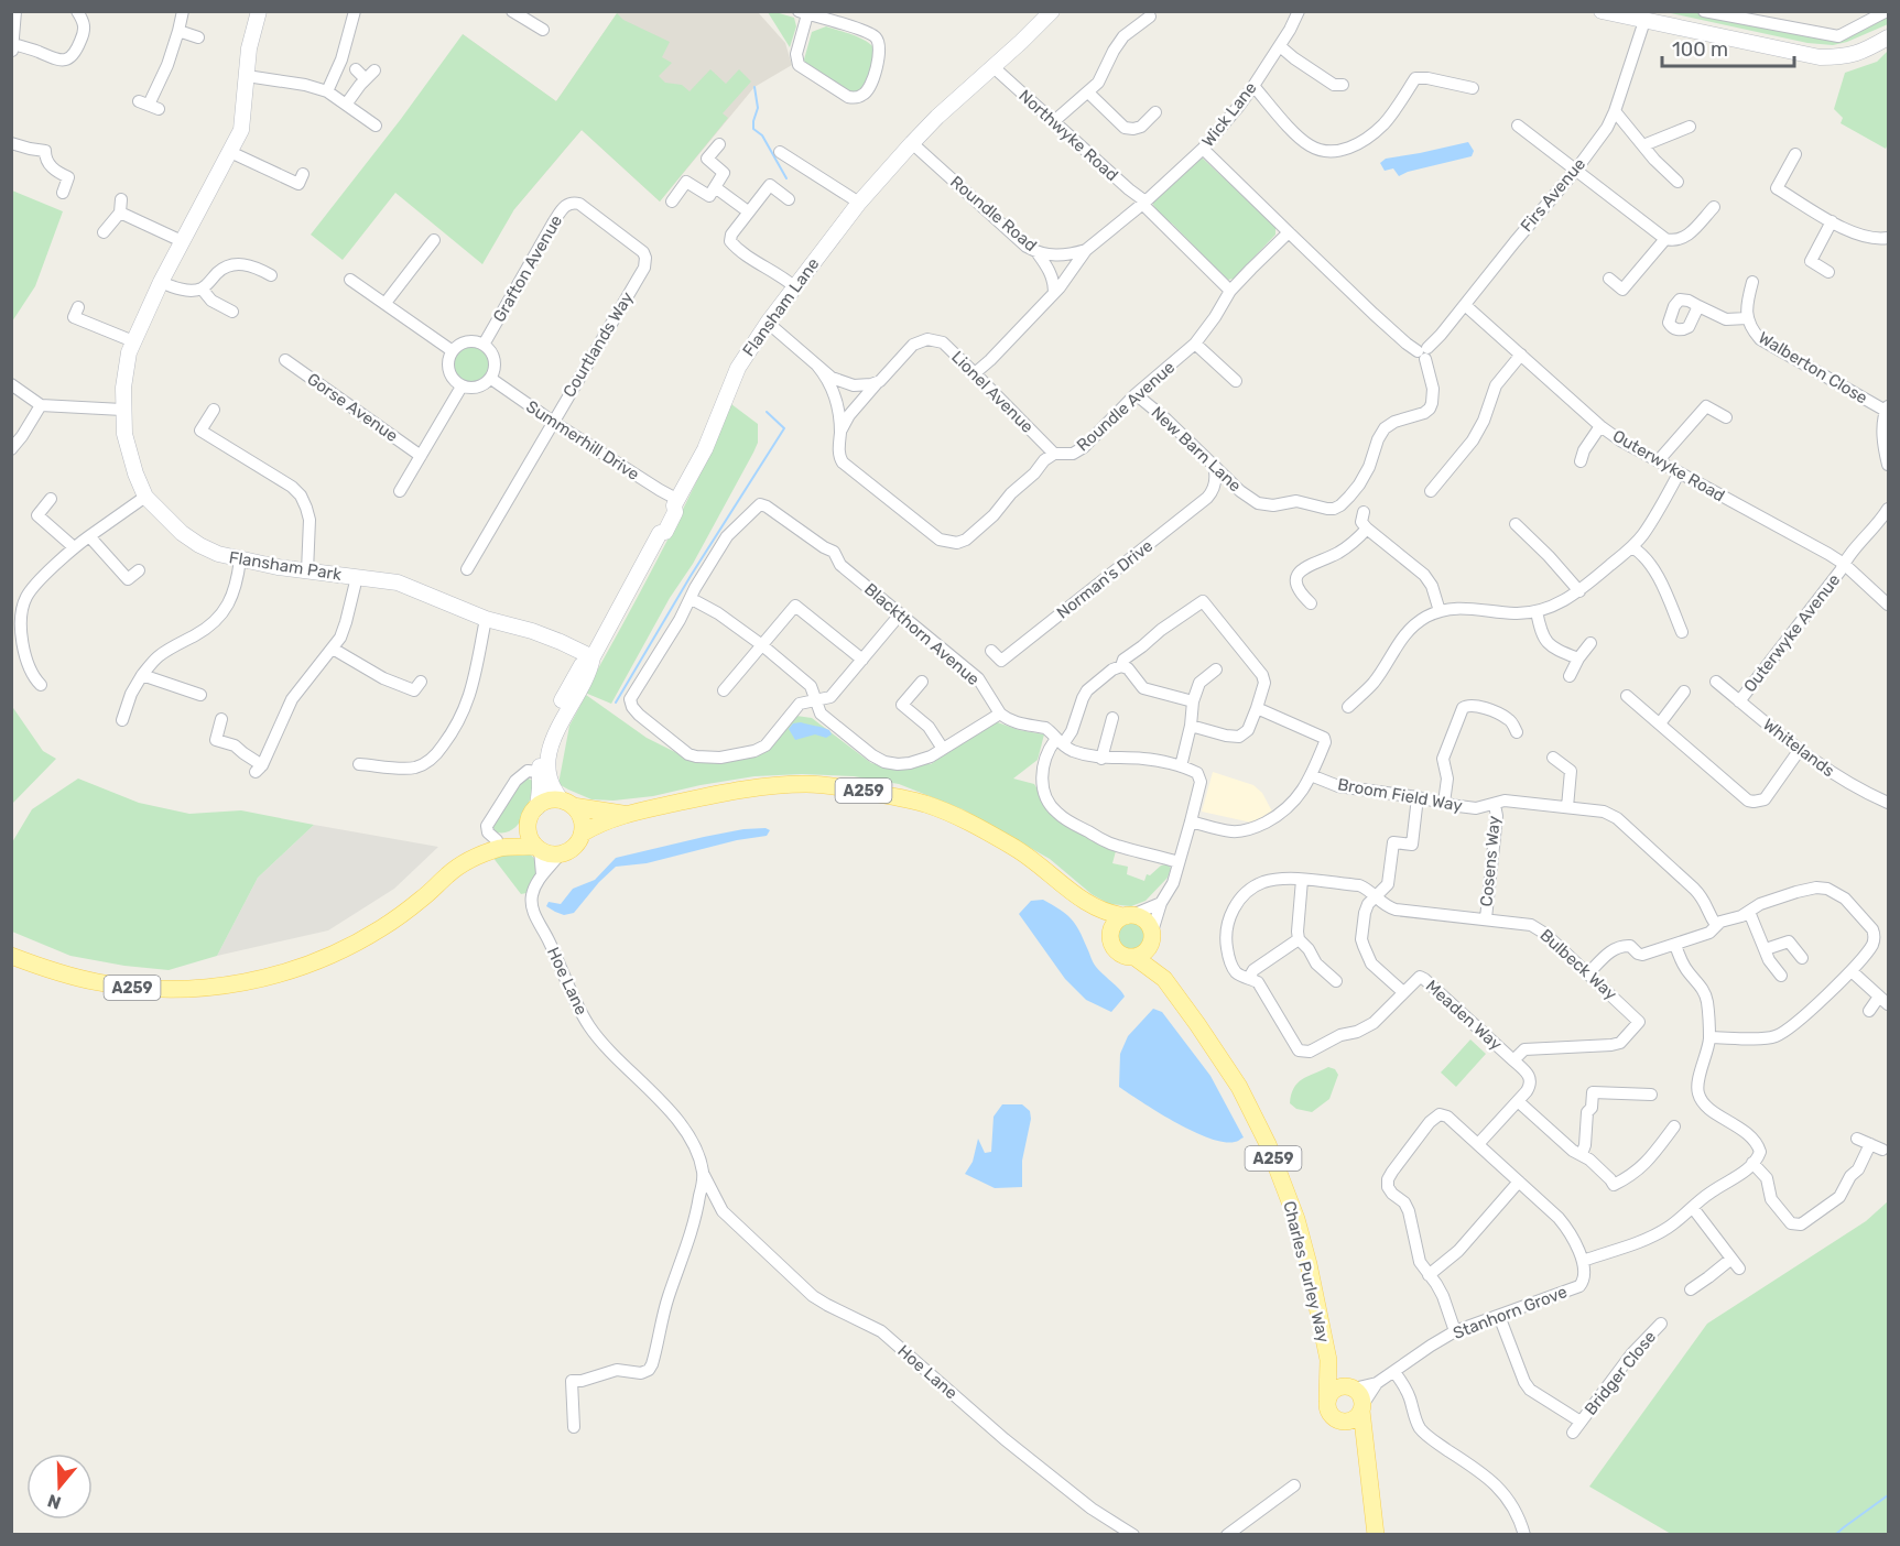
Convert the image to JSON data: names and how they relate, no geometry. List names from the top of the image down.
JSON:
{
  "streets": {
    "main road": [
      "Flansham Lane",
      "Flansham Park",
      "A259",
      "Charles Purley Way"
    ],
    "street": [
      "Wick Lane",
      "Northwyke Road",
      "Firs Avenue",
      "Roundle Road",
      "Grafton Avenue",
      "Courtlands Way",
      "Walberton Close",
      "Lionel Avenue",
      "Roundle Avenue",
      "Gorse Avenue",
      "Summerhill Drive",
      "New Barn Lane",
      "Outerwyke Road",
      "Norman's Drive",
      "Outerwyke Avenue",
      "Blackthorn Avenue",
      "Whitelands",
      "Broom Field Way",
      "Cosens Way",
      "Bulbeck Way",
      "Hoe Lane",
      "Meaden Way",
      "Stanhorn Grove",
      "Bridger Close"
    ]
  },
  "crossings": [
    ["Wick Lane", "Northwyke Road"],
    ["Wick Lane", "Roundle Road"],
    ["Wick Lane", "Lionel Avenue"],
    ["Northwyke Road", "Flansham Lane"],
    ["Northwyke Road", "Roundle Avenue"],
    ["Firs Avenue", "New Barn Lane"],
    ["Firs Avenue", "Outerwyke Road"],
    ["Roundle Road", "Flansham Lane"],
    ["Grafton Avenue", "Courtlands Way"],
    ["Grafton Avenue", "Summerhill Drive"],
    ["Flansham Lane", "Summerhill Drive"],
    ["Flansham Lane", "Flansham Park"],
    ["Flansham Lane", "A259"],
    ["Flansham Lane", "Hoe Lane"],
    ["Courtlands Way", "Summerhill Drive"],
    ["Lionel Avenue", "Roundle Avenue"],
    ["Roundle Avenue", "New Barn Lane"],
    ["New Barn Lane", "Norman's Drive"],
    ["Outerwyke Road", "Outerwyke Avenue"],
    ["Outerwyke Avenue", "Whitelands"],
    ["A259", "Hoe Lane"],
    ["A259", "Charles Purley Way"],
    ["Broom Field Way", "Cosens Way"],
    ["Cosens Way", "Bulbeck Way"],
    ["Bulbeck Way", "Meaden Way"],
    ["Charles Purley Way", "Stanhorn Grove"],
    ["Stanhorn Grove", "Bridger Close"]
  ],
  "scale_bar": "100 m",
  "north": "bottom"
}
